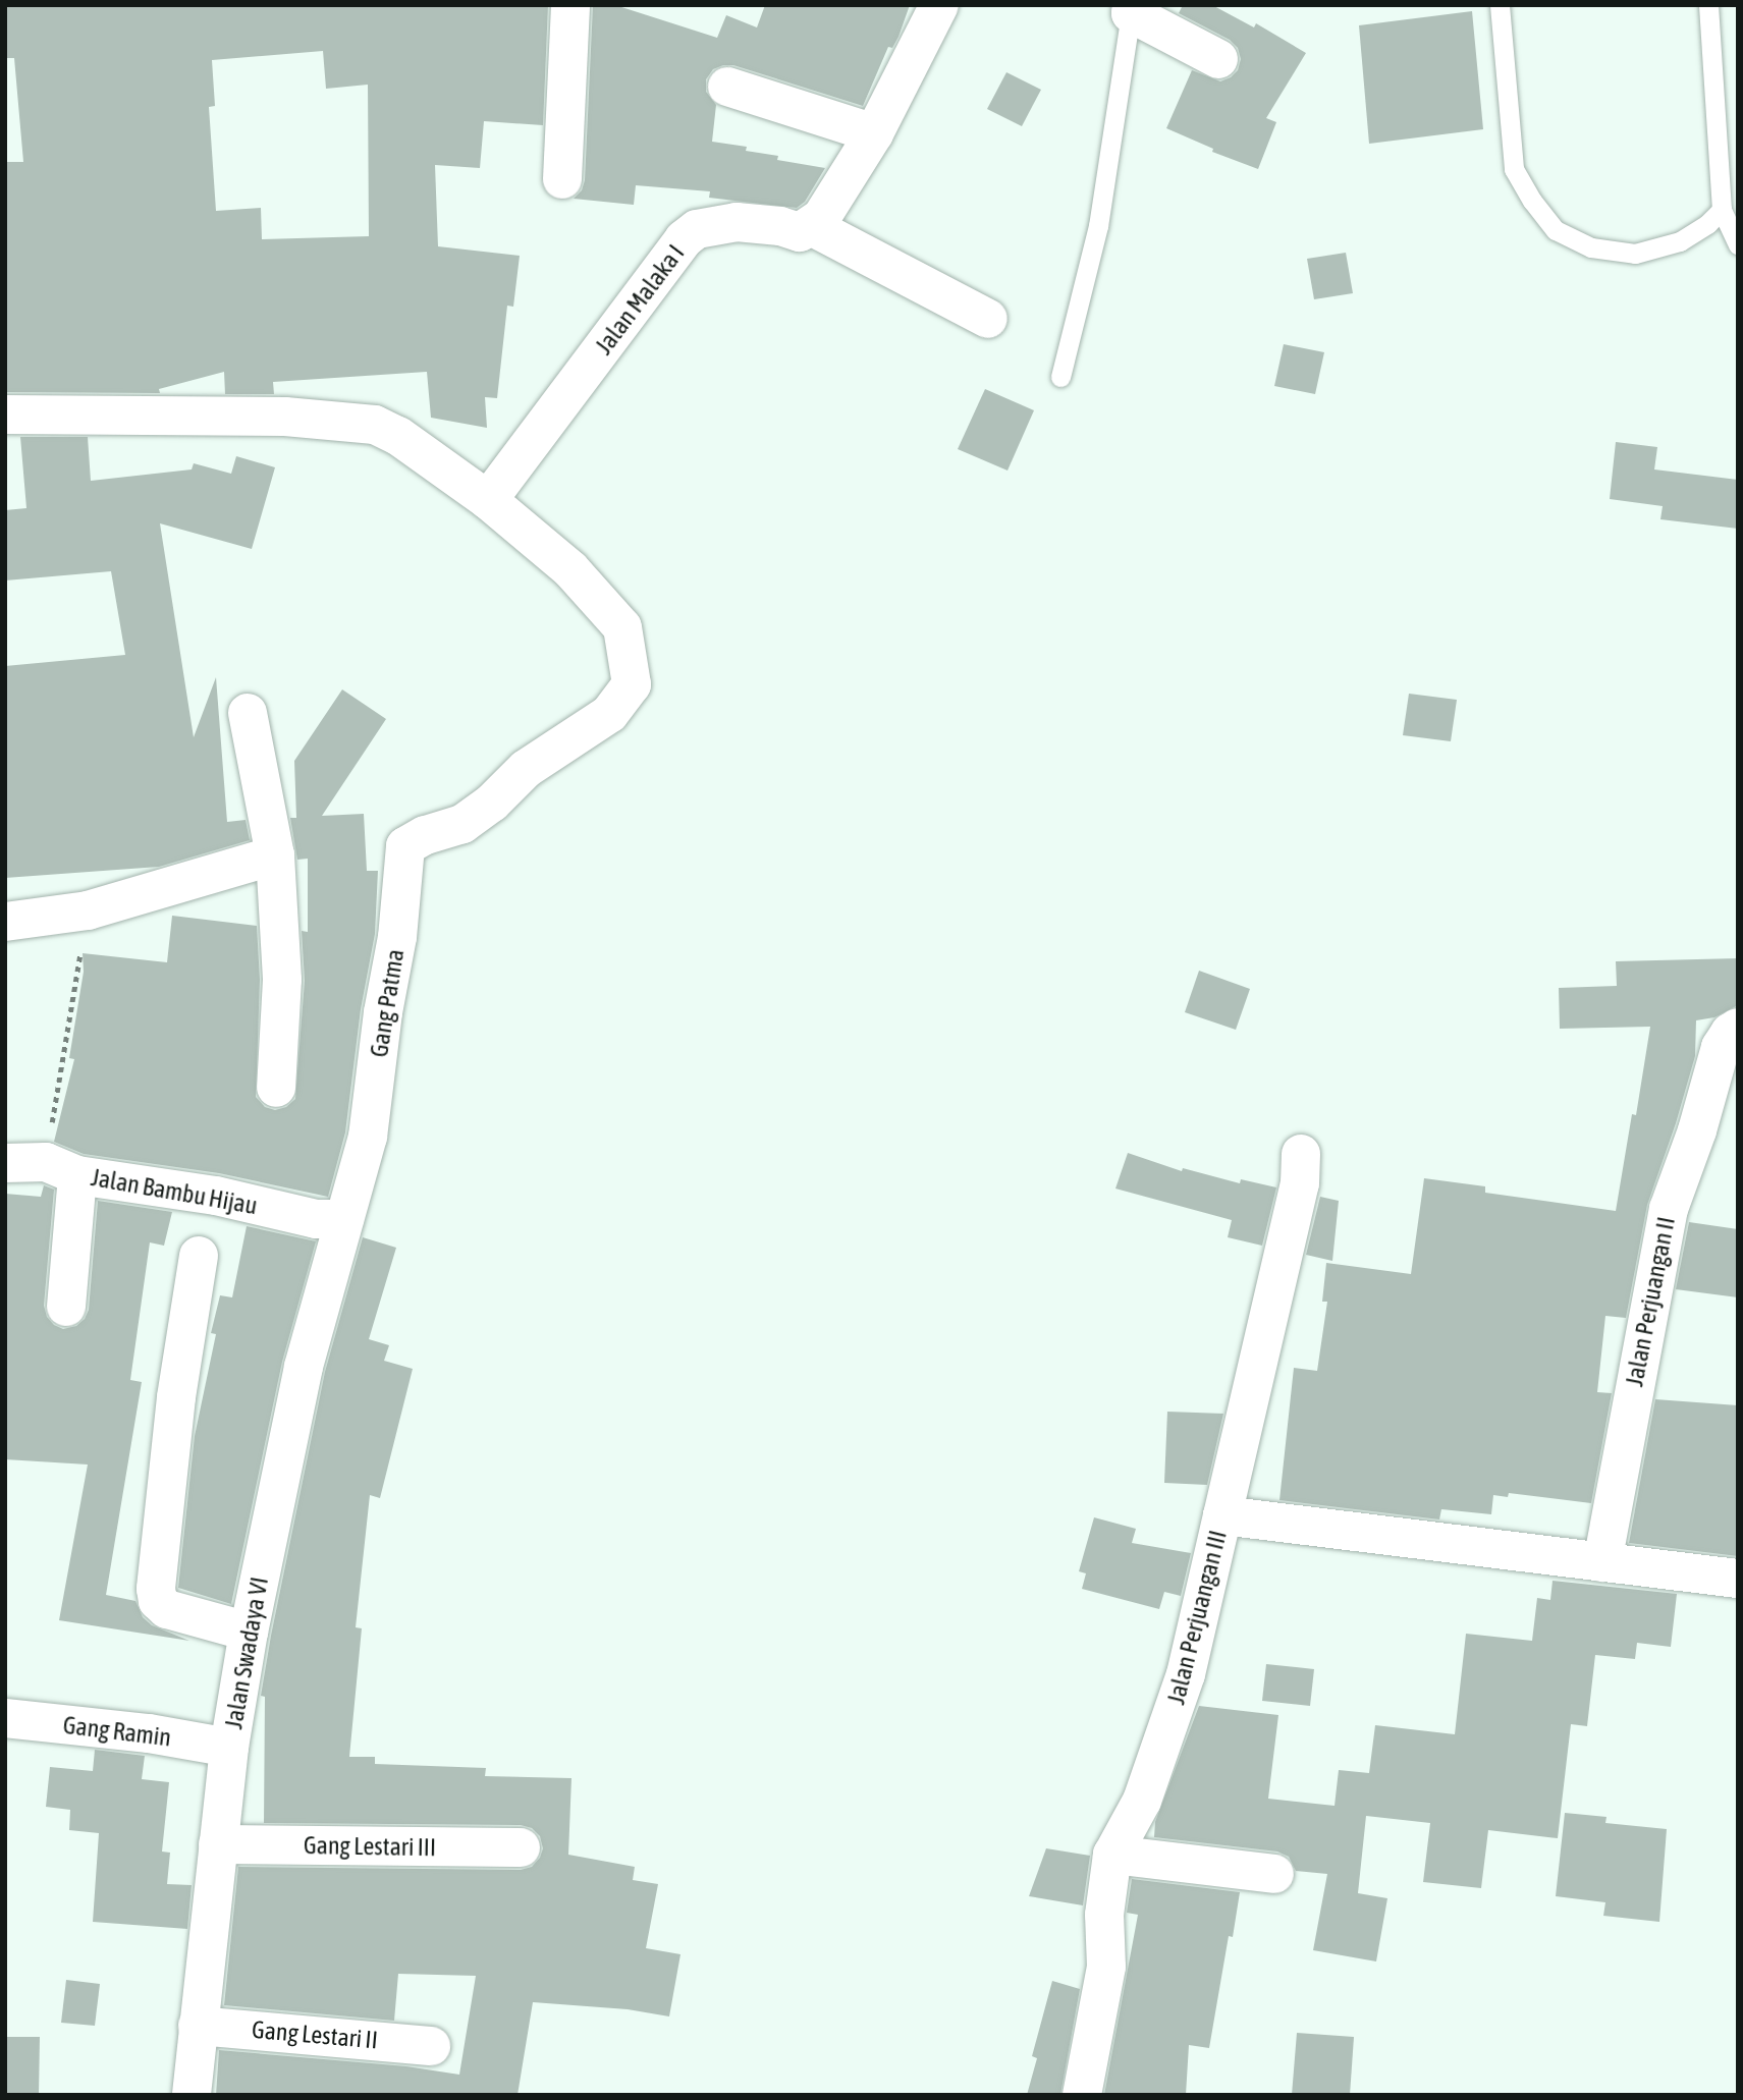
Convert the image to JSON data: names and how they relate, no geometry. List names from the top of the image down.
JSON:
{
  "streets": {
    "street": [
      "Jalan Malaka I",
      "Gang Patma",
      "Jalan Bambu Hijau",
      "Jalan Perjuangan II",
      "Jalan Perjuangan III",
      "Jalan Swadaya VI",
      "Gang Ramin",
      "Gang Lestari III",
      "Gang Lestari II"
    ]
  },
  "crossings": [
    ["Jalan Malaka I", "Gang Patma"],
    ["Gang Patma", "Jalan Bambu Hijau"],
    ["Gang Patma", "Jalan Swadaya VI"],
    ["Jalan Bambu Hijau", "Jalan Swadaya VI"],
    ["Jalan Perjuangan II", "Jalan Perjuangan III"],
    ["Jalan Swadaya VI", "Gang Ramin"],
    ["Jalan Swadaya VI", "Gang Lestari III"],
    ["Jalan Swadaya VI", "Gang Lestari II"]
  ]
}
